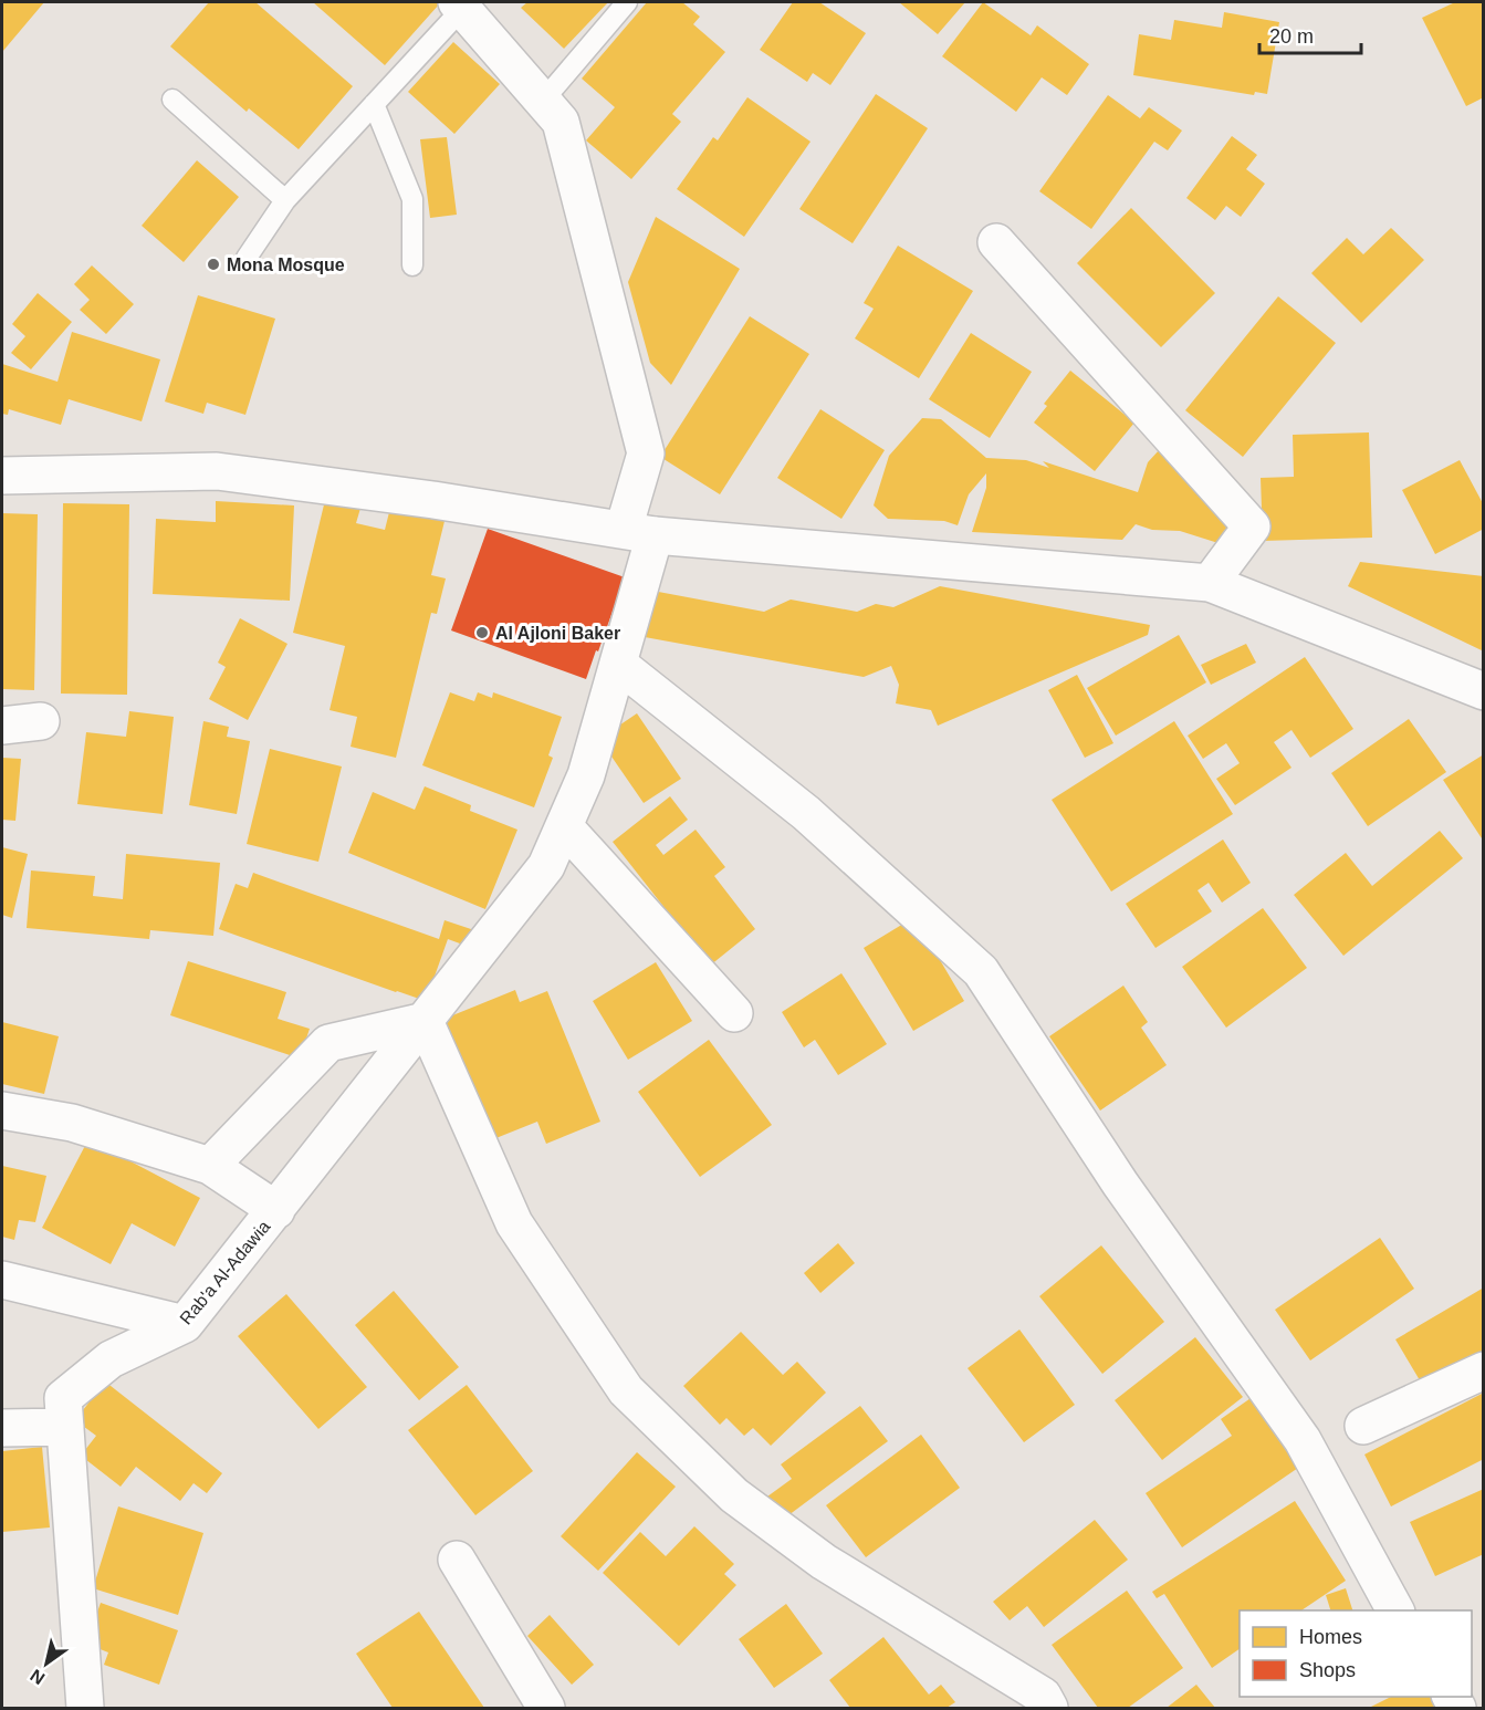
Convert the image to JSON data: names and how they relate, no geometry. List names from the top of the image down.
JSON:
{
  "streets": {
    "street": ["Rab'a Al-Adawia"]
  },
  "places": ["Mona Mosque", "Al Ajloni Baker"],
  "legend": ["Homes", "Shops"],
  "scale_bar": "20 m",
  "north": "bottom left"
}
